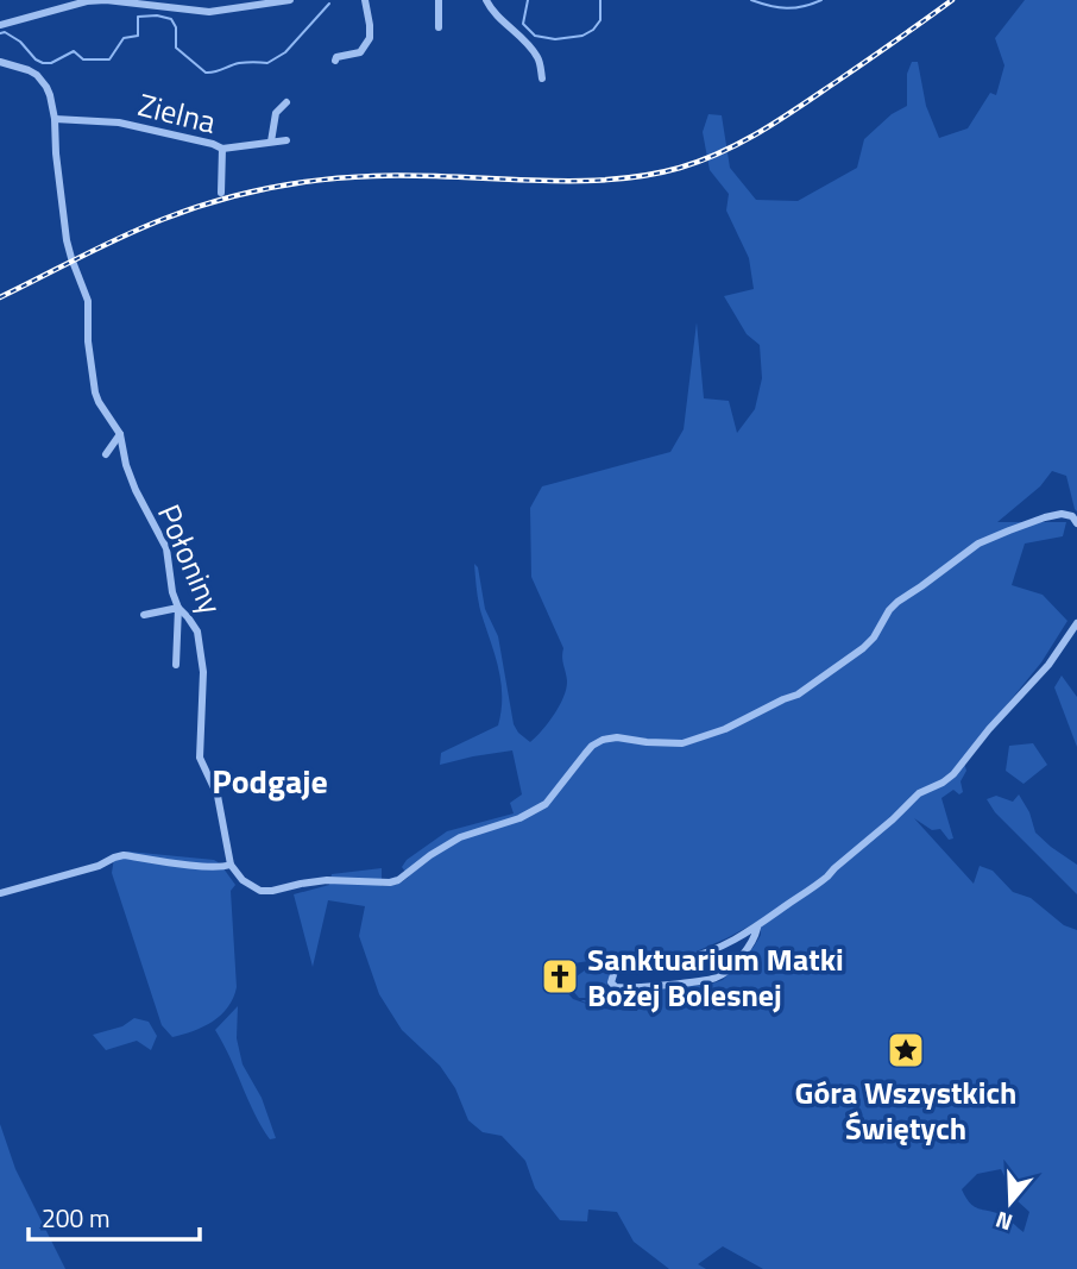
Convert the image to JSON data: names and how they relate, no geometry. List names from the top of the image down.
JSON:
{
  "streets": {
    "street": ["Zielna", "Połoniny"]
  },
  "crossings": [
    ["Zielna", "Połoniny"]
  ],
  "districts": ["Podgaje"],
  "places": {
    "church": ["Sanktuarium Matki Bożej Bolesnej"],
    "place": ["Góra Wszystkich Świętych"]
  },
  "scale_bar": "200 m",
  "north": "bottom"
}
